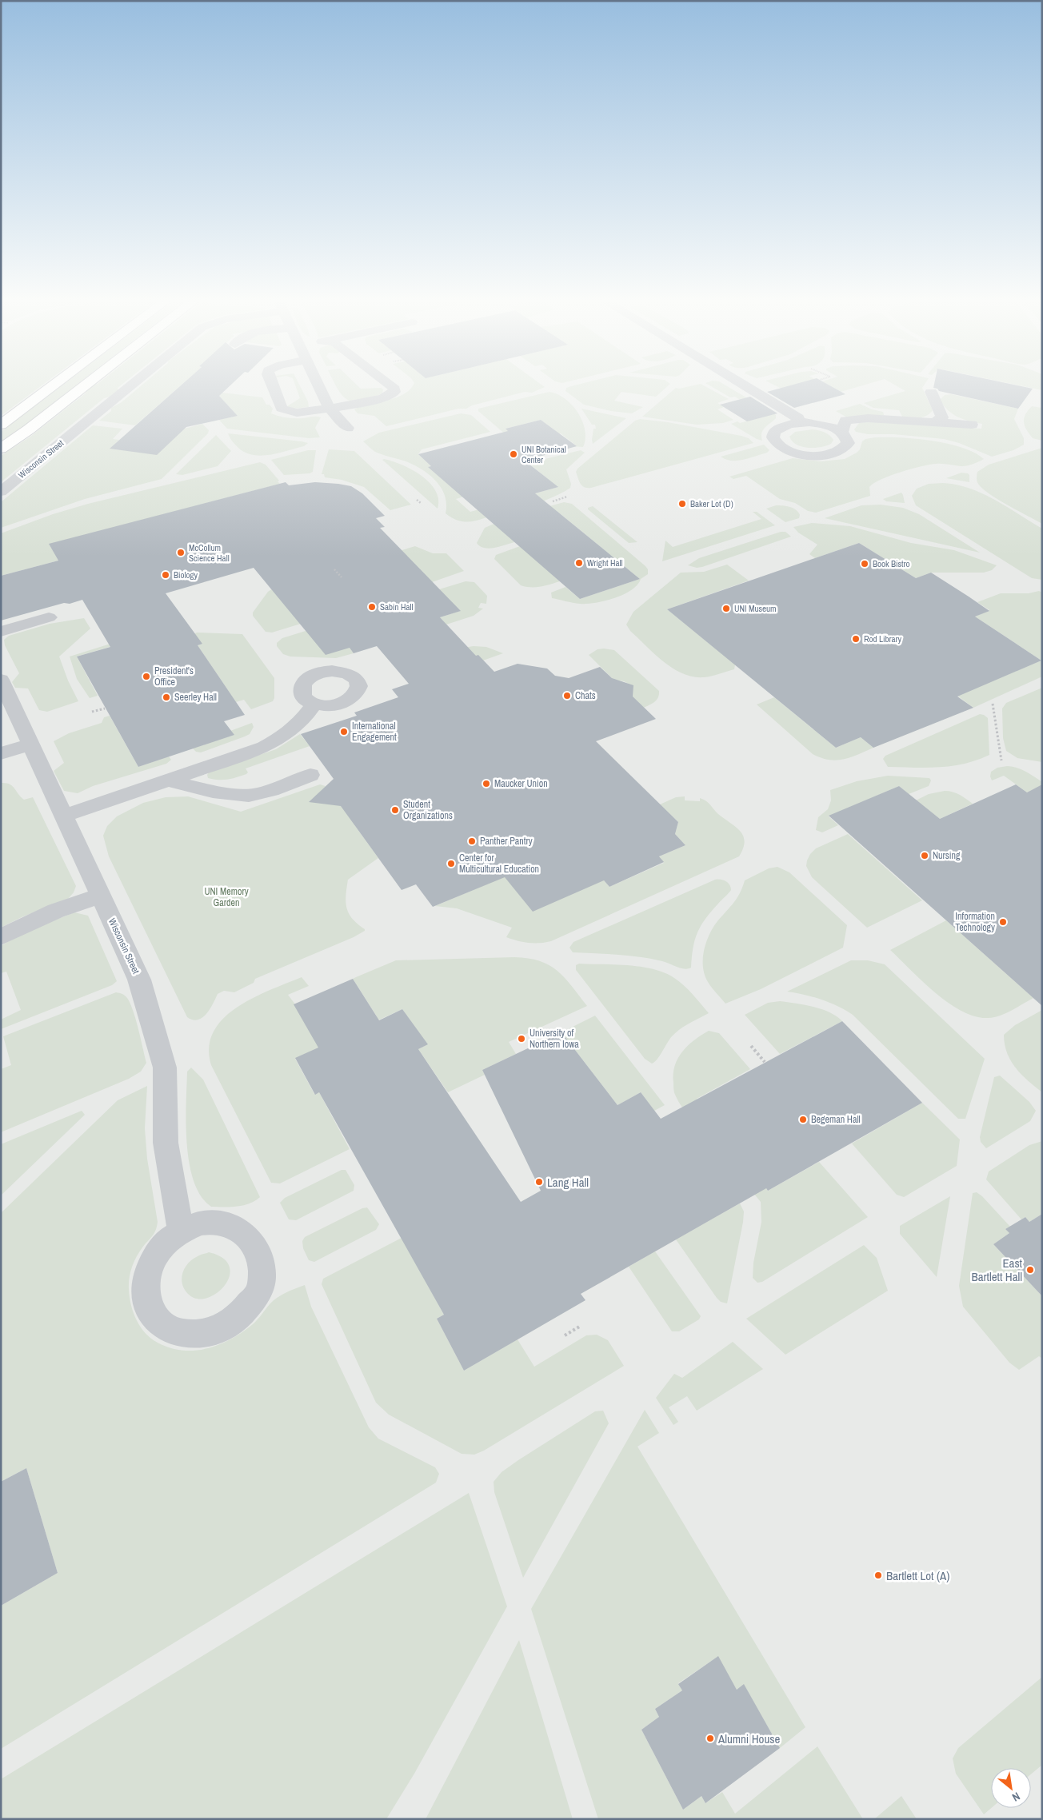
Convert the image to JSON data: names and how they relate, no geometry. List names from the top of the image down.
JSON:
{
  "streets": {
    "street": ["Wisconsin Street"]
  },
  "parks": ["UNI Memory Garden"],
  "places": [
    "UNI Botanical Center",
    "Baker Lot (D)",
    "McCollum Science Hall",
    "Wright Hall",
    "Book Bistro",
    "Biology",
    "Sabin Hall",
    "UNI Museum",
    "Rod Library",
    "President's Office",
    "Chats",
    "Seerley Hall",
    "International Engagement",
    "Maucker Union",
    "Student Organizations",
    "Panther Pantry",
    "Nursing",
    "Center for Multicultural Education",
    "Information Technology",
    "University of Northern Iowa",
    "Begeman Hall",
    "Lang Hall",
    "East Bartlett Hall",
    "Bartlett Lot (A)",
    "Alumni House"
  ],
  "north": "bottom right"
}
